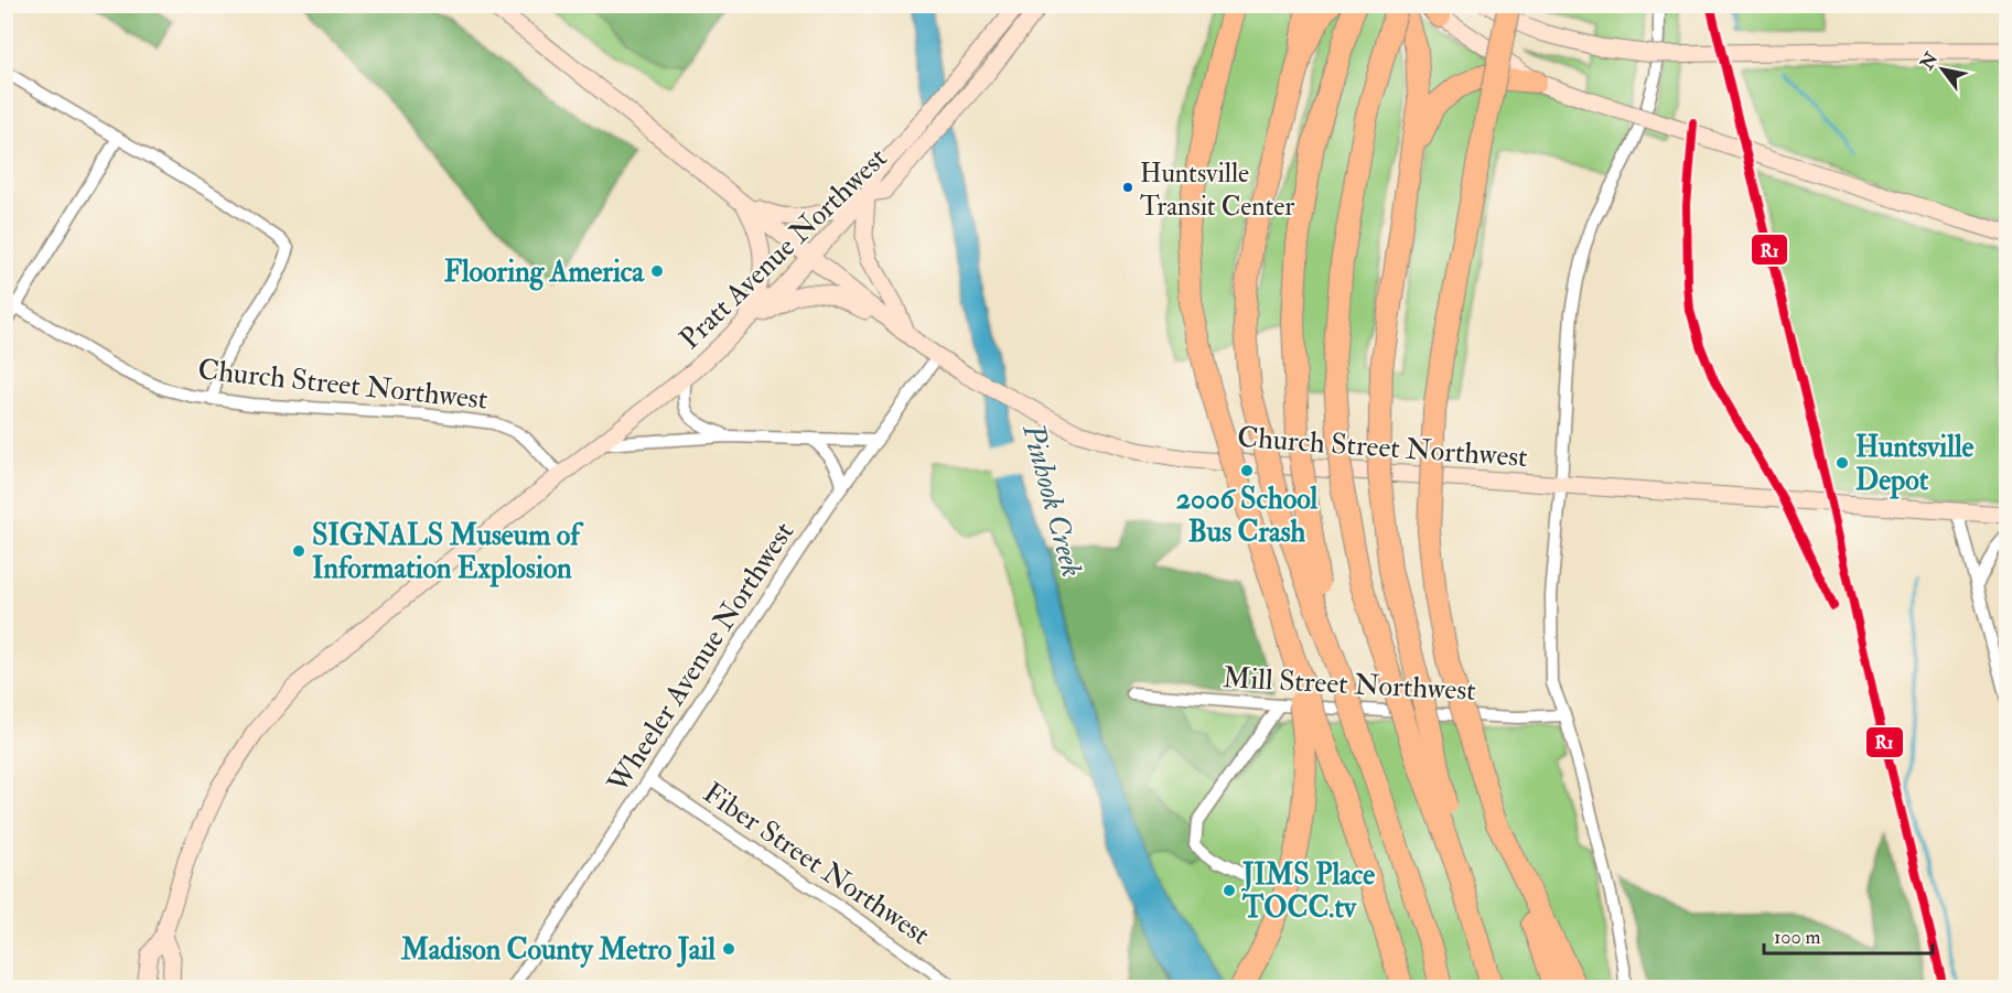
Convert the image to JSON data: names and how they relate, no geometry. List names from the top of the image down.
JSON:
{
  "streets": {
    "main road": ["Pratt Avenue Northwest", "Church Street Northwest"],
    "street": ["Wheeler Avenue Northwest", "Mill Street Northwest", "Fiber Street Northwest"]
  },
  "crossings": [
    ["Pratt Avenue Northwest", "Church Street Northwest"],
    ["Church Street Northwest", "Wheeler Avenue Northwest"],
    ["Wheeler Avenue Northwest", "Fiber Street Northwest"]
  ],
  "water": ["Pinhook Creek"],
  "places": [
    "Huntsville Transit Center",
    "Flooring America",
    "Huntsville Depot",
    "2006 School Bus Crash",
    "SIGNALS Museum of Information Explosion",
    "JIMS Place TOCC.tv",
    "Madison County Metro Jail"
  ],
  "lines": ["transit line R1"],
  "scale_bar": "100 m",
  "north": "top left"
}
